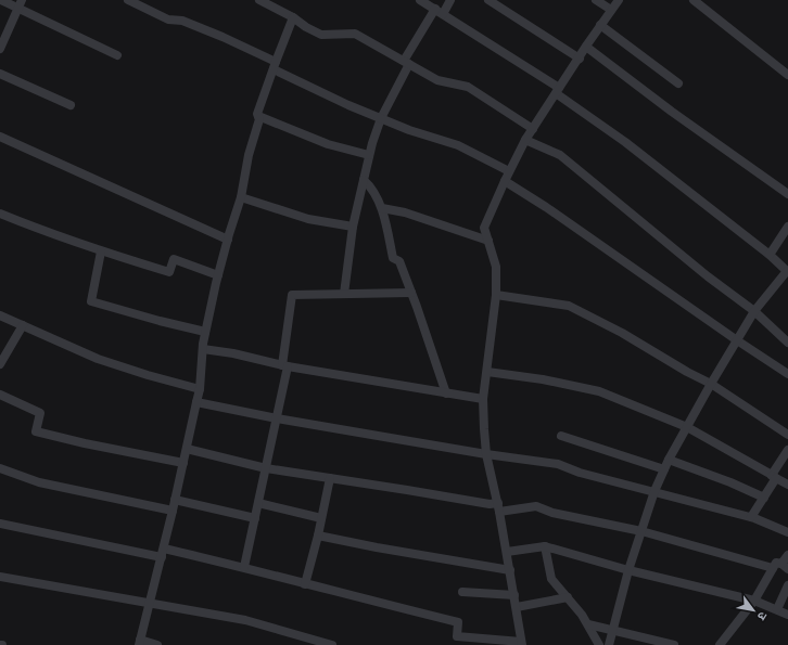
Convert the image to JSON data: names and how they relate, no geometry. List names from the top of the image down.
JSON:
{
  "north": "bottom right"
}
